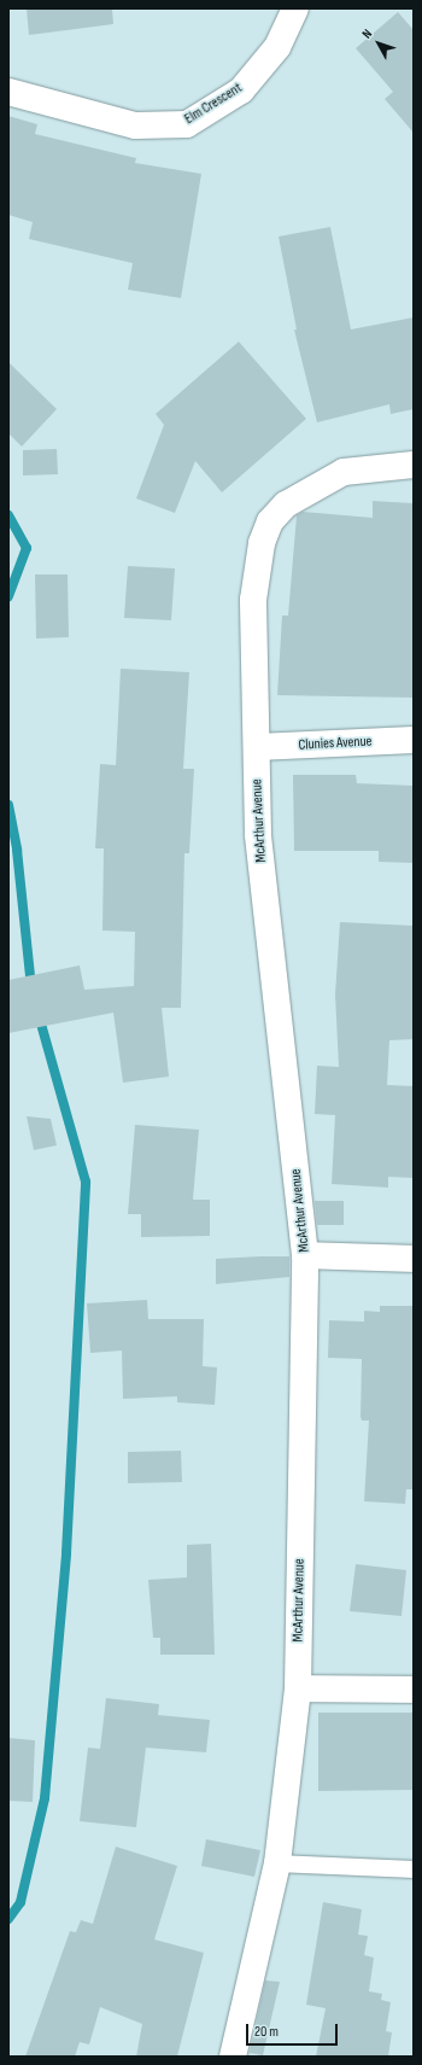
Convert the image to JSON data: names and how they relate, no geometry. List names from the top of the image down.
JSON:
{
  "streets": {
    "street": ["Elm Crescent", "Clunies Avenue", "McArthur Avenue"]
  },
  "crossings": [
    ["Clunies Avenue", "McArthur Avenue"]
  ],
  "scale_bar": "20 m",
  "north": "top left"
}
